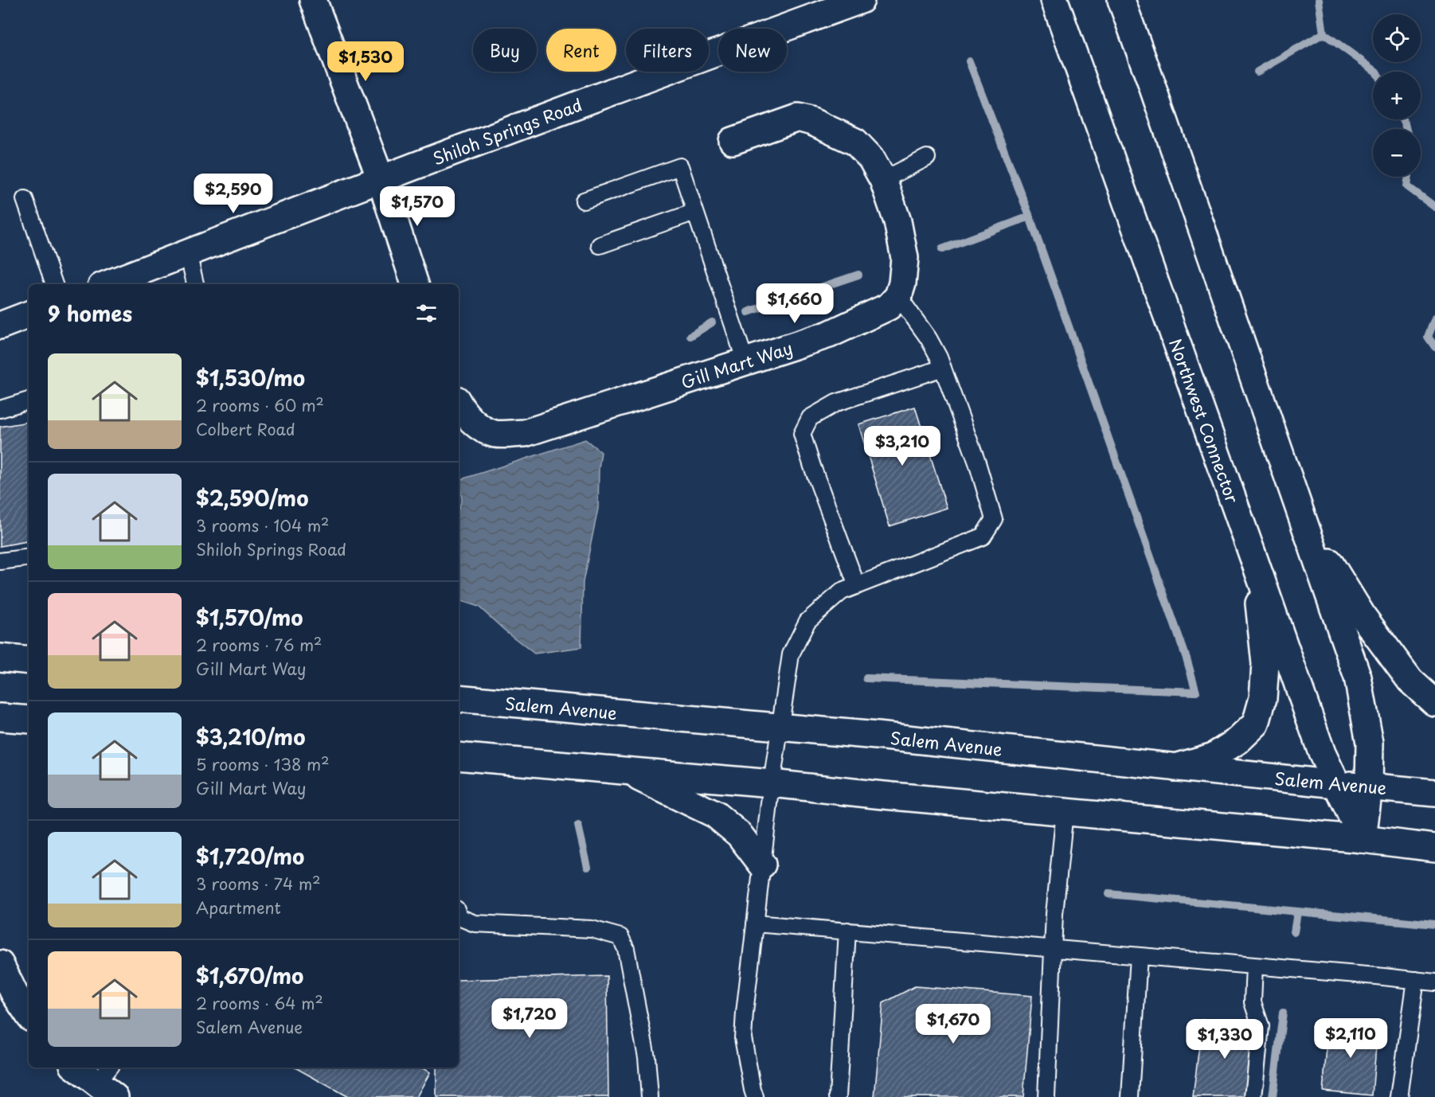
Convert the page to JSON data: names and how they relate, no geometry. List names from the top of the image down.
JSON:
{
  "streets": {
    "main road": [
      "Shiloh Springs Road",
      "Gill Mart Way",
      "Northwest Connector",
      "Salem Avenue"
    ]
  },
  "crossings": [
    ["Northwest Connector", "Salem Avenue"]
  ],
  "page": {
    "map_buttons": ["+", "−"],
    "chip": [
      "Buy",
      "Rent",
      "Filters",
      "New"
    ],
    "price": [
      "$1,530",
      "$2,590",
      "$1,570",
      "$1,660",
      "$3,210",
      "$1,720",
      "$1,670",
      "$2,110",
      "$1,330"
    ],
    "heading": "9 homes",
    "list": [
      {
        "name": "$1,530/mo",
        "note": "2 rooms · 60 m² · Colbert Road"
      },
      {
        "name": "$2,590/mo",
        "note": "3 rooms · 104 m² · Shiloh Springs Road"
      },
      {
        "name": "$1,570/mo",
        "note": "2 rooms · 76 m² · Gill Mart Way"
      },
      {
        "name": "$3,210/mo",
        "note": "5 rooms · 138 m² · Gill Mart Way"
      },
      {
        "name": "$1,720/mo",
        "note": "3 rooms · 74 m² · Apartment"
      },
      {
        "name": "$1,670/mo",
        "note": "2 rooms · 64 m² · Salem Avenue"
      }
    ]
  }
}
